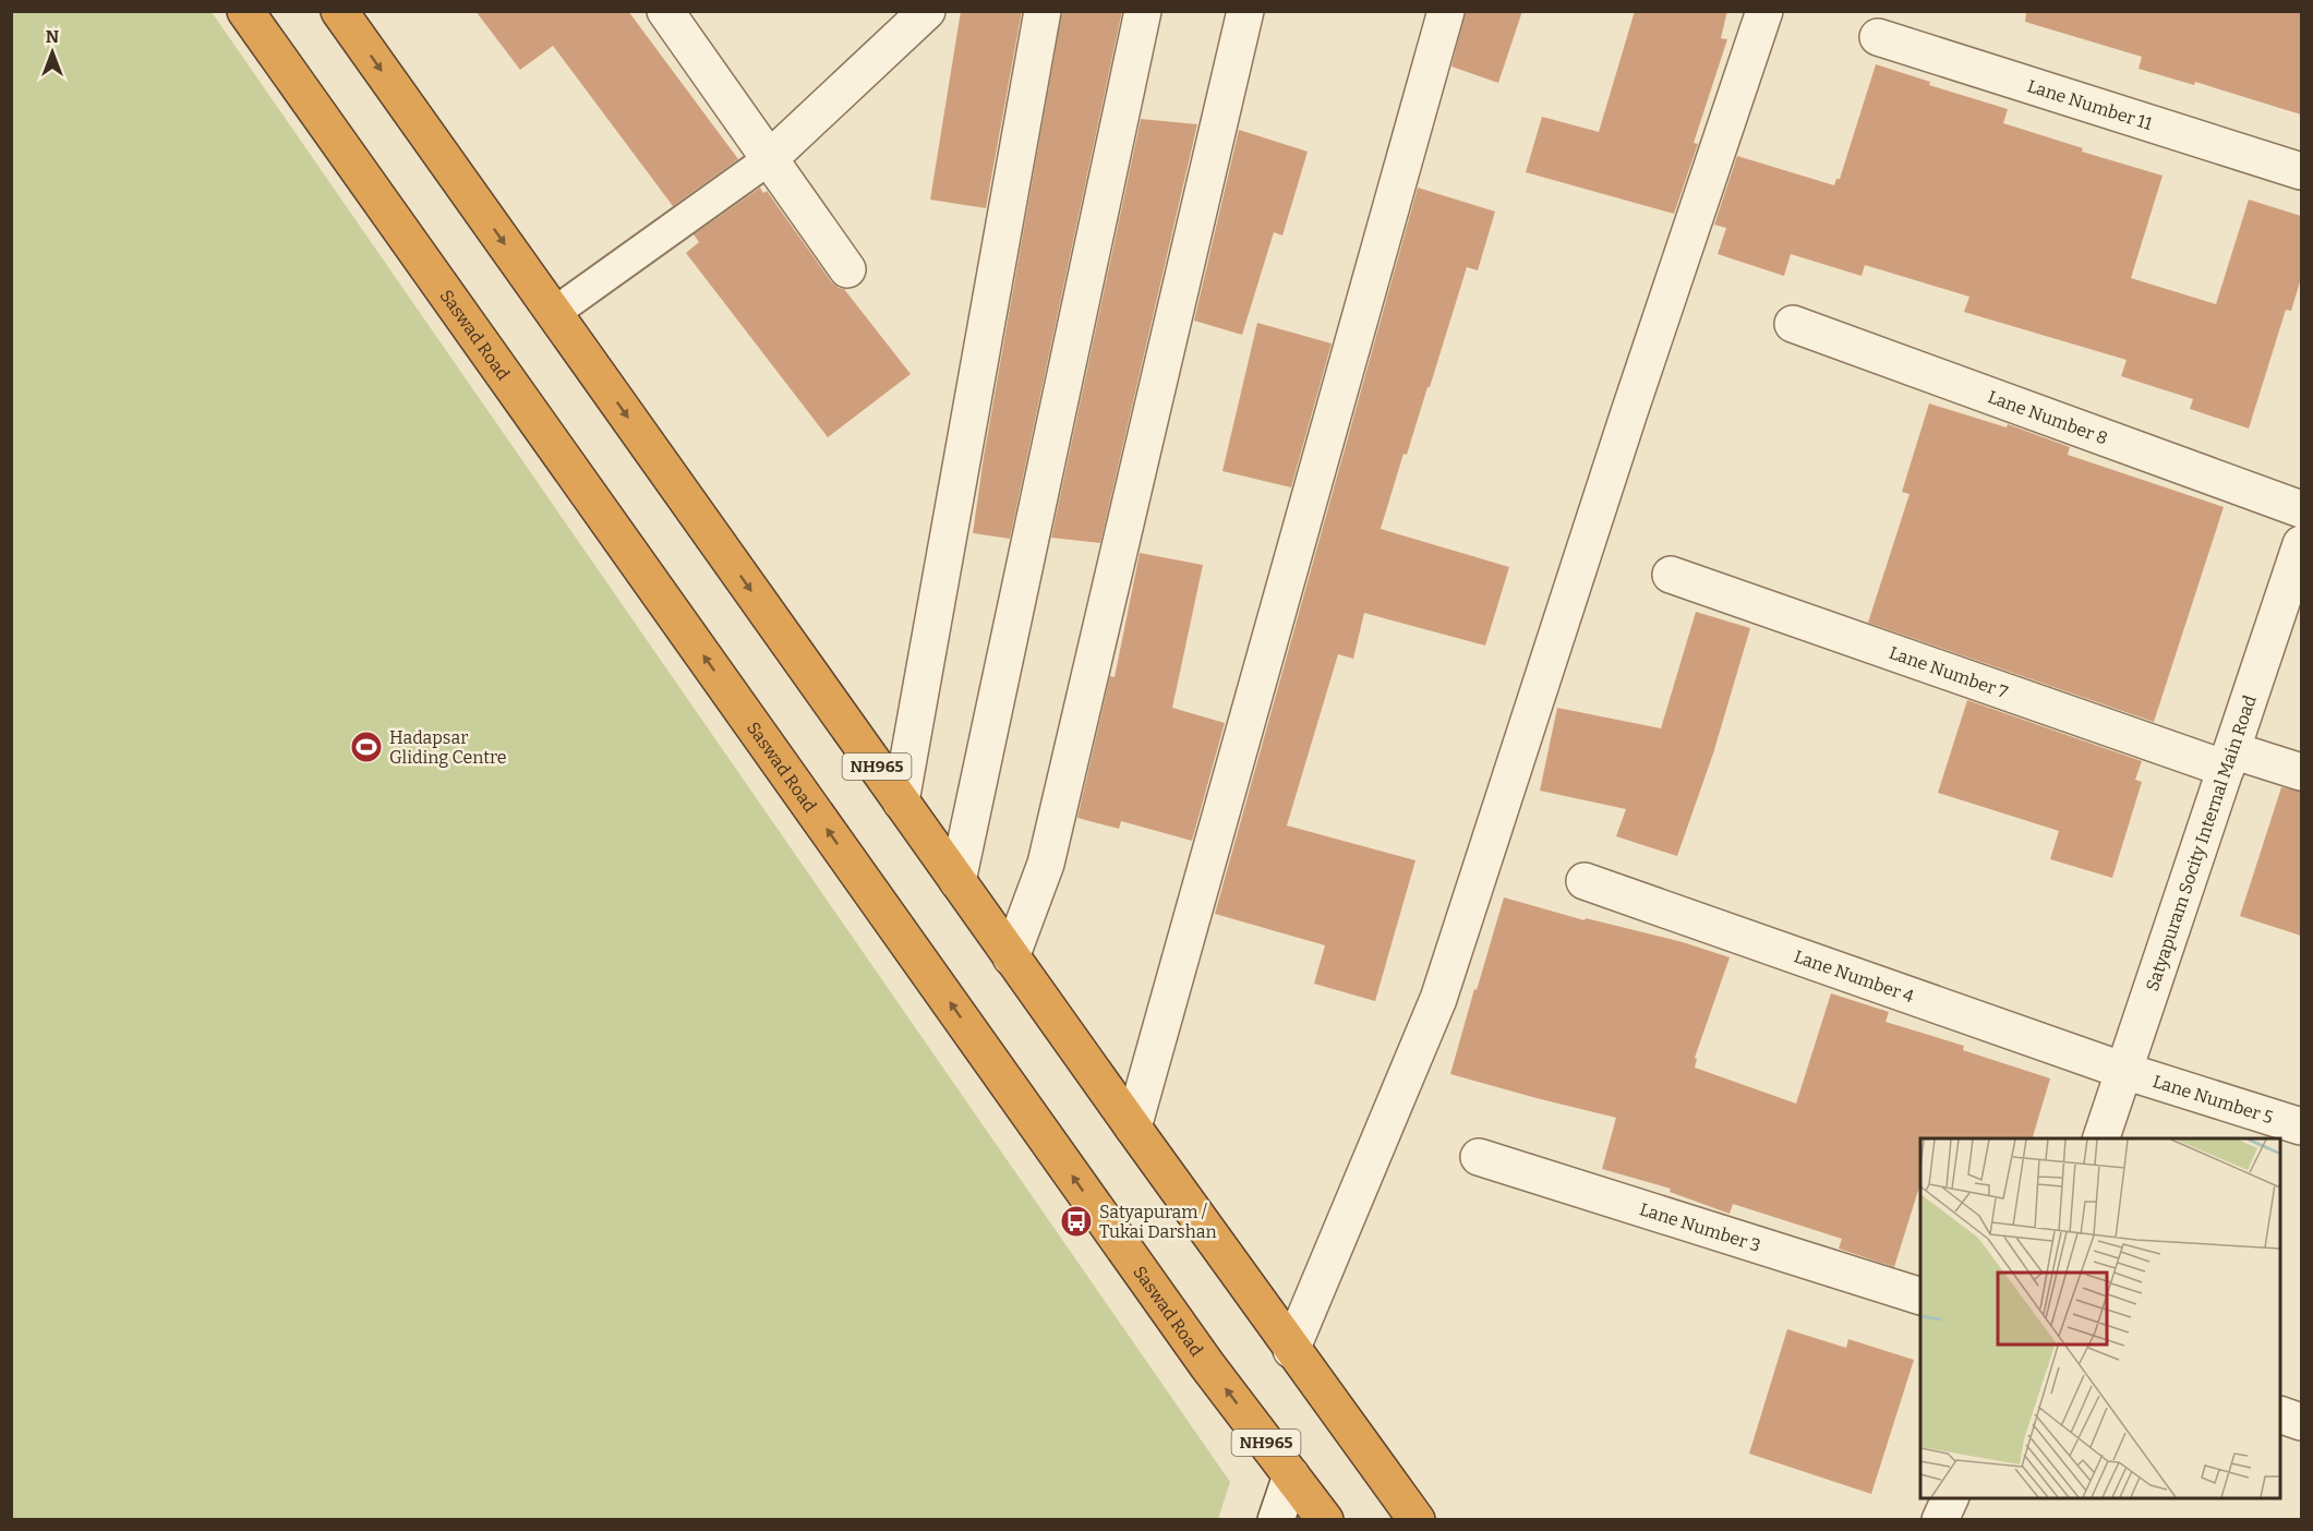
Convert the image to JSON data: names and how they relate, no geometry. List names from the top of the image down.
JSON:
{
  "streets": {
    "highway": ["Saswad Road", "NH965"],
    "street": [
      "Lane Number 11",
      "Lane Number 8",
      "Lane Number 7",
      "Satyapuram Socity Internal Main Road",
      "Lane Number 4",
      "Lane Number 5",
      "Lane Number 3"
    ]
  },
  "crossings": [
    ["Lane Number 7", "Satyapuram Socity Internal Main Road"],
    ["Satyapuram Socity Internal Main Road", "Lane Number 4"],
    ["Satyapuram Socity Internal Main Road", "Lane Number 5"],
    ["Lane Number 4", "Lane Number 5"]
  ],
  "places": {
    "sports": ["Hadapsar Gliding Centre"],
    "bus stop": ["Satyapuram / Tukai Darshan"]
  },
  "north": "top"
}
